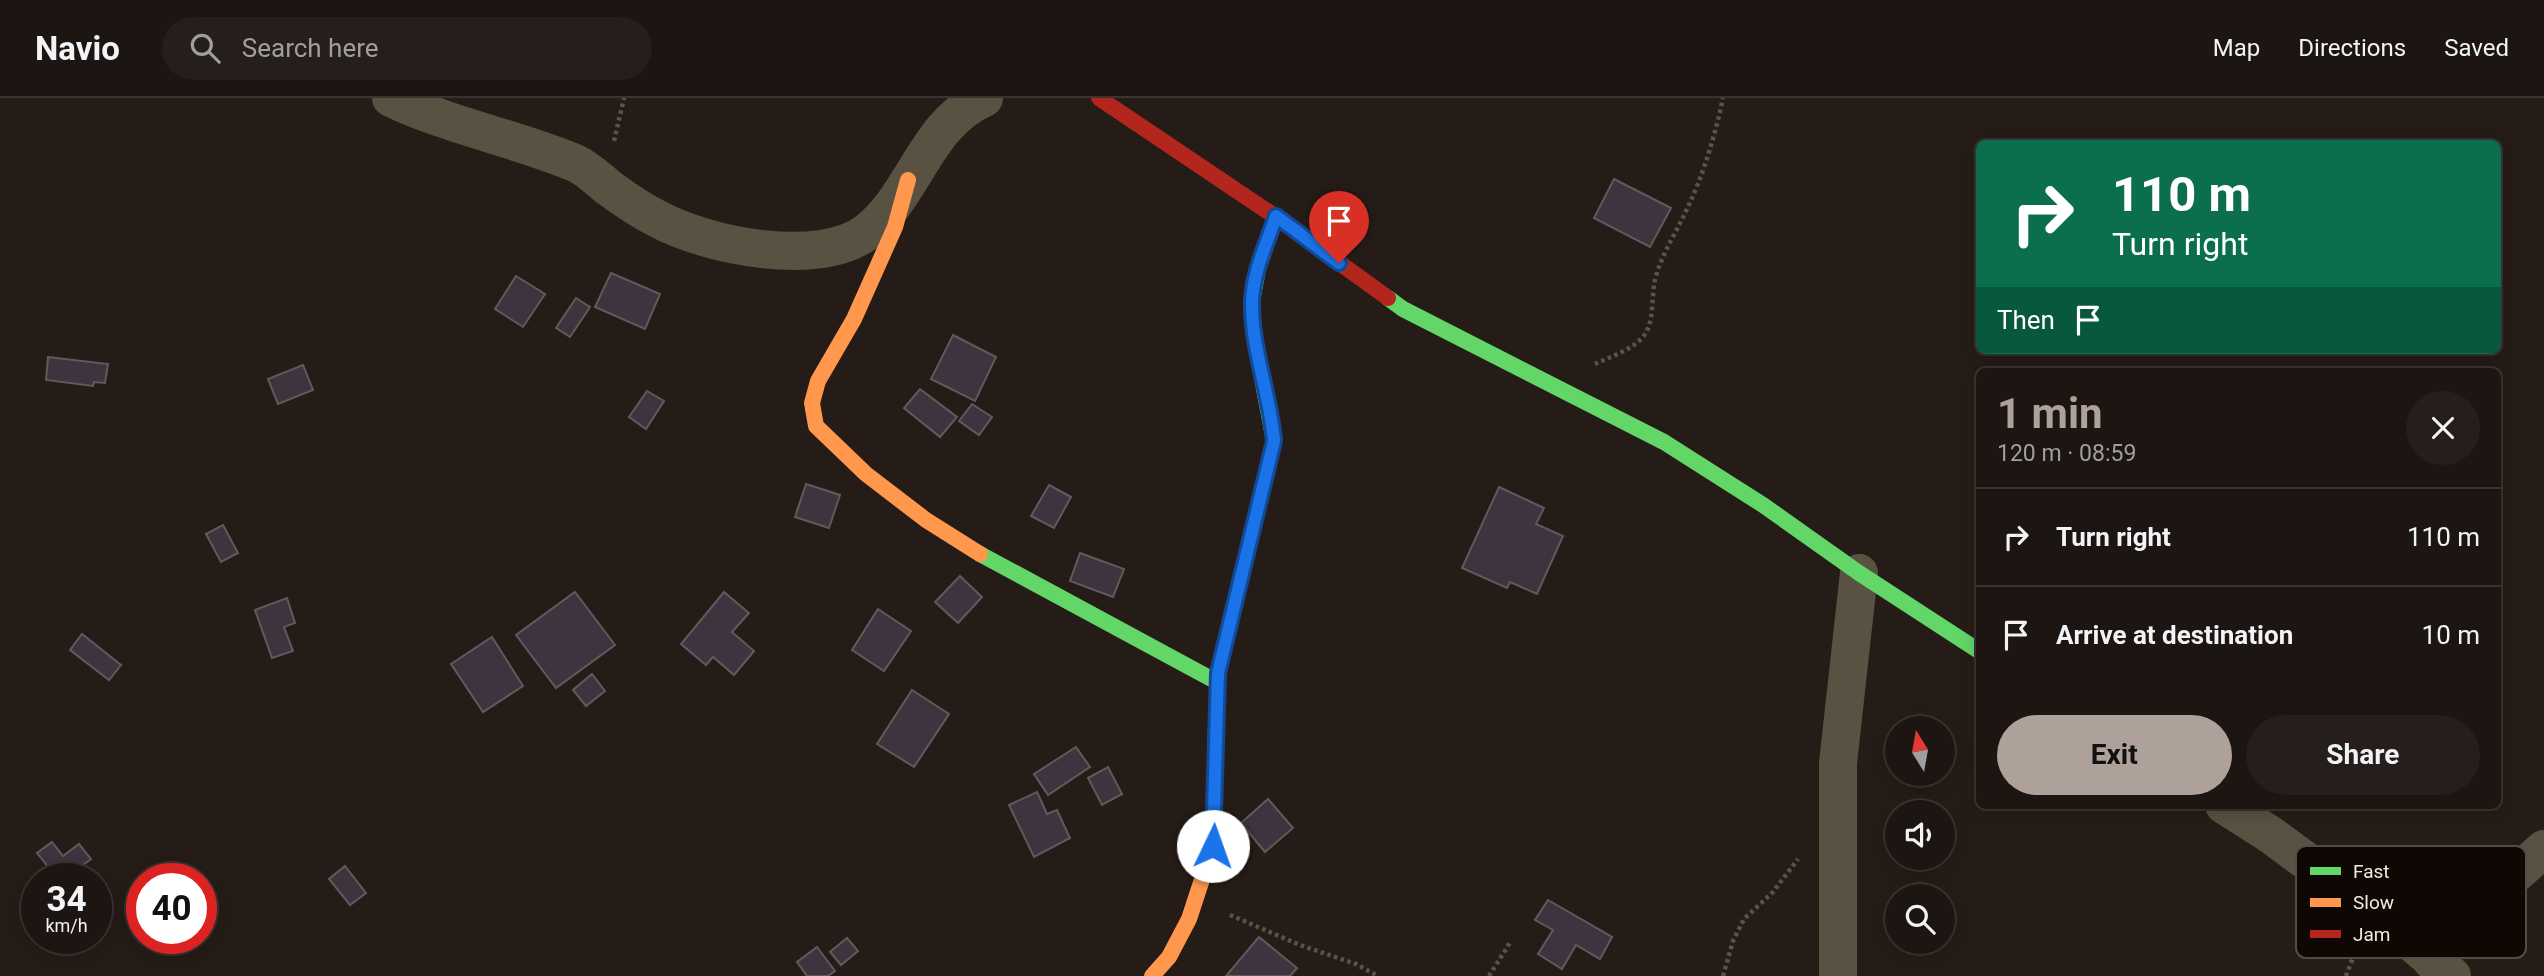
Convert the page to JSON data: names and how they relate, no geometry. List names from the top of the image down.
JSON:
{
  "legend": ["Fast", "Slow", "Jam"],
  "north": "top",
  "page": {
    "header": "Navio",
    "search": "Search here",
    "nav": ["Map", "Directions", "Saved"],
    "turn": ["110 m", "Turn right"],
    "then": "Then",
    "heading": ["1 min", "120 m · 08:59"],
    "list": [
      {
        "name": "Turn right",
        "value": "110 m"
      },
      {
        "name": "Arrive at destination",
        "value": "10 m"
      }
    ],
    "buttons": ["Exit", "Share"],
    "speed": "34 km/h",
    "limit": "40"
  }
}
